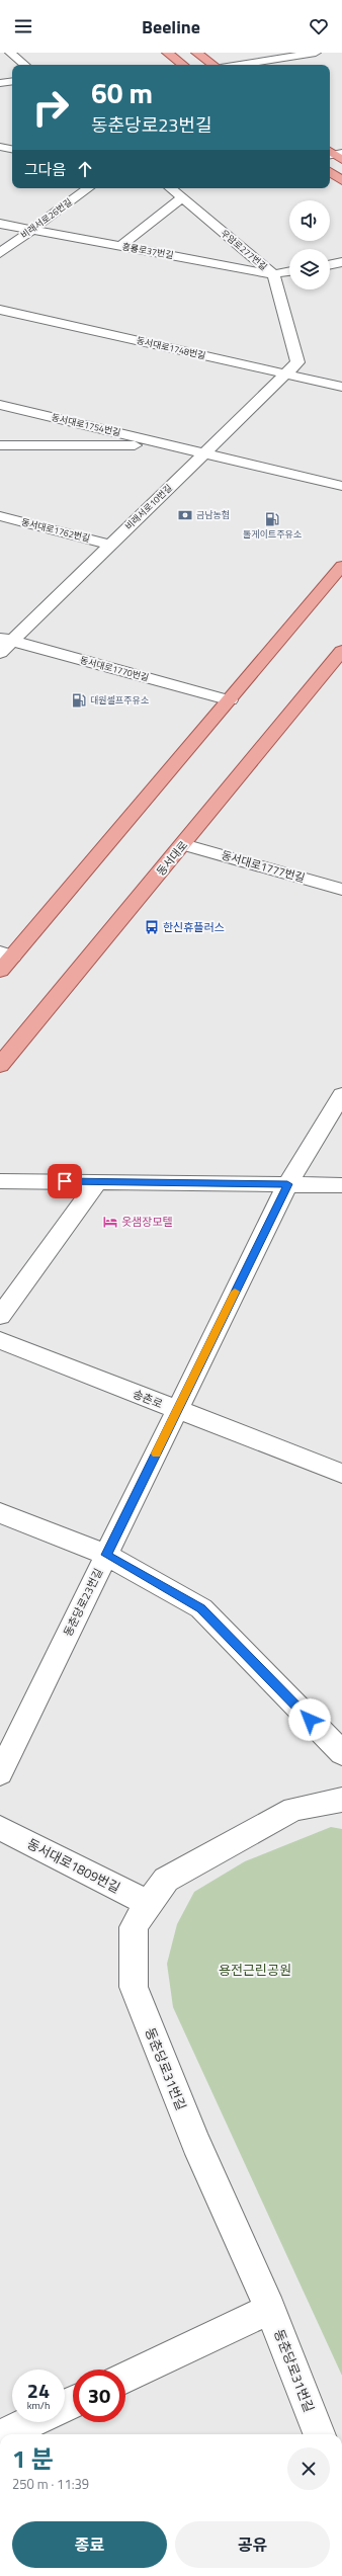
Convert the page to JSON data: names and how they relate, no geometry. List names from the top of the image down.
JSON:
{
  "streets": {
    "main road": ["동서대로"],
    "street": [
      "비래서로26번길",
      "우암로277번길",
      "흥룡로37번길",
      "동서대로1748번길",
      "동서대로1754번길",
      "비래서로10번길",
      "동서대로1762번길",
      "동서대로1770번길",
      "동서대로1777번길",
      "송촌로",
      "동춘당로23번길",
      "동서대로1809번길",
      "동춘당로31번길"
    ]
  },
  "crossings": [
    ["비래서로26번길", "흥룡로37번길"],
    ["우암로277번길", "흥룡로37번길"],
    ["우암로277번길", "비래서로10번길"],
    ["동서대로1748번길", "비래서로10번길"],
    ["동서대로1754번길", "비래서로10번길"],
    ["비래서로10번길", "동서대로1762번길"],
    ["비래서로10번길", "동서대로1770번길"],
    ["동서대로", "동서대로1777번길"],
    ["송촌로", "동춘당로23번길"],
    ["동서대로1809번길", "동춘당로31번길"]
  ],
  "parks": ["용전근린공원"],
  "places": {
    "bank": ["금남농협"],
    "fuel station": ["톨게이트주유소", "대원셀프주유소"],
    "bus stop": ["한신휴플러스"],
    "hotel": ["옷샘장모텔"]
  },
  "page": {
    "header": "Beeline",
    "turn": ["60 m", "동춘당로23번길"],
    "then": "그다음",
    "speed": "24 km/h",
    "limit": "30",
    "heading": ["1 분", "250 m · 11:39"],
    "buttons": ["종료", "공유"]
  }
}
